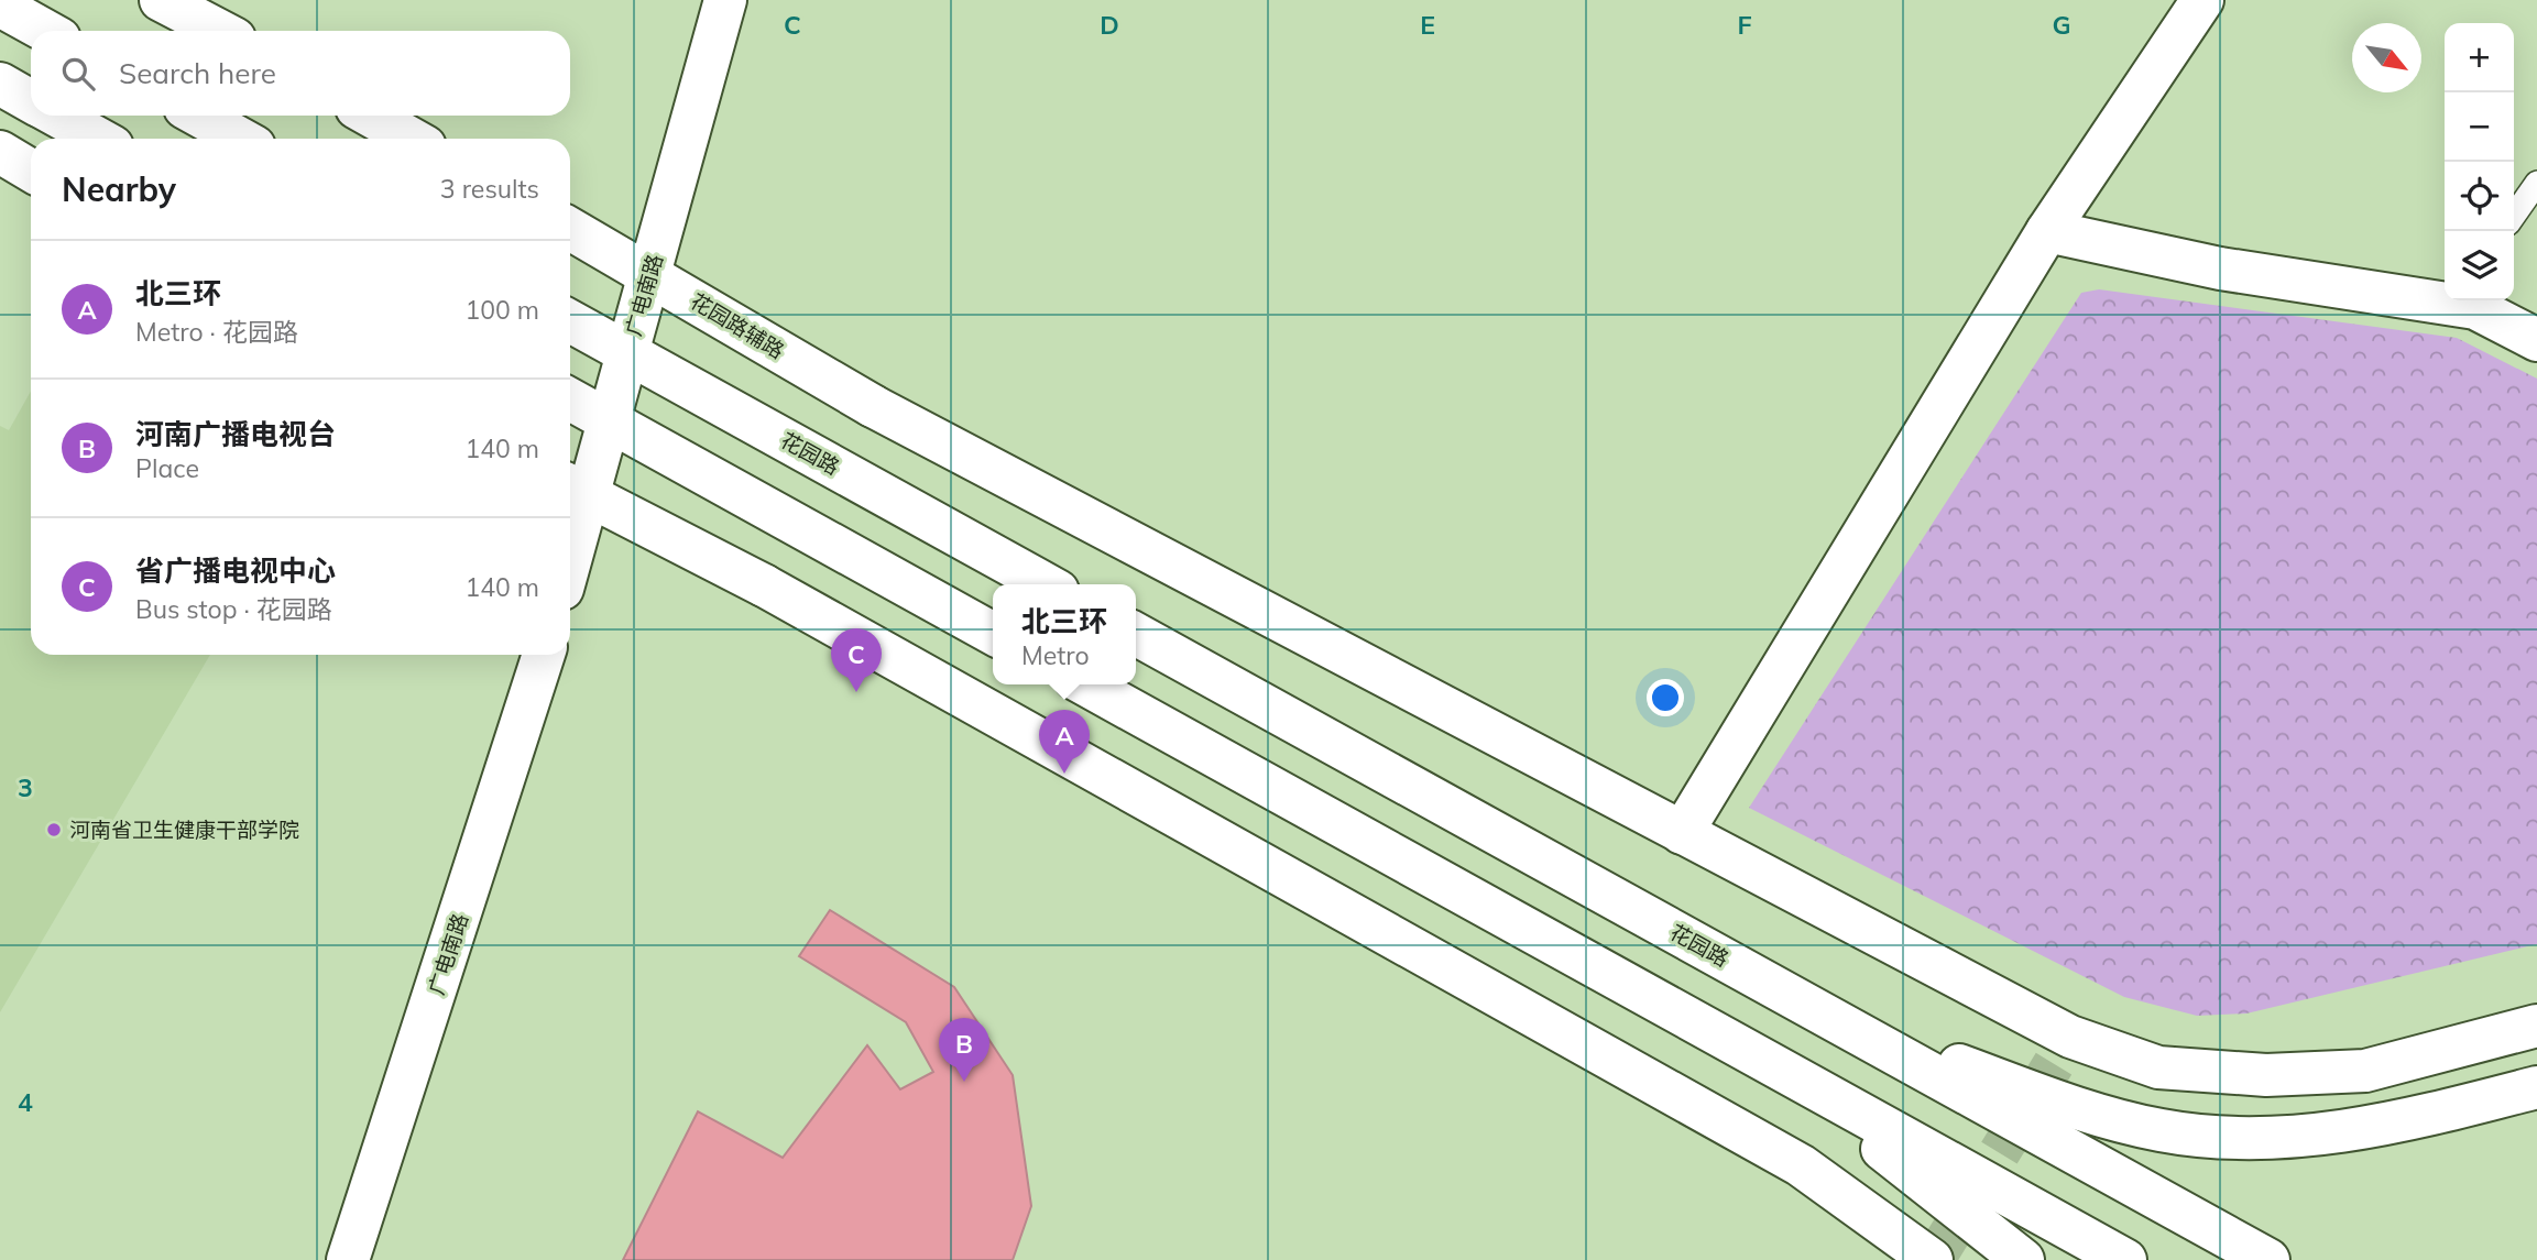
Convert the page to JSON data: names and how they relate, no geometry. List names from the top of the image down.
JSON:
{
  "streets": {
    "street": ["广电南路", "花园路辅路", "花园路"]
  },
  "crossings": [
    ["广电南路", "花园路辅路"],
    ["广电南路", "花园路"]
  ],
  "places": ["河南省卫生健康干部学院"],
  "north": "bottom right",
  "page": {
    "map_buttons": ["+", "−"],
    "search": "Search here",
    "heading": ["Nearby", "3 results"],
    "list": [
      {
        "mark": "A",
        "name": "北三环",
        "note": "Metro · 花园路",
        "value": "100 m"
      },
      {
        "mark": "B",
        "name": "河南广播电视台",
        "note": "Place",
        "value": "140 m"
      },
      {
        "mark": "C",
        "name": "省广播电视中心",
        "note": "Bus stop · 花园路",
        "value": "140 m"
      }
    ],
    "popup": ["北三环", "Metro"],
    "pins": ["C", "A", "B"]
  },
  "grid": {
    "columns": [
      "C",
      "D",
      "E",
      "F",
      "G"
    ],
    "rows": ["3", "4"]
  }
}
